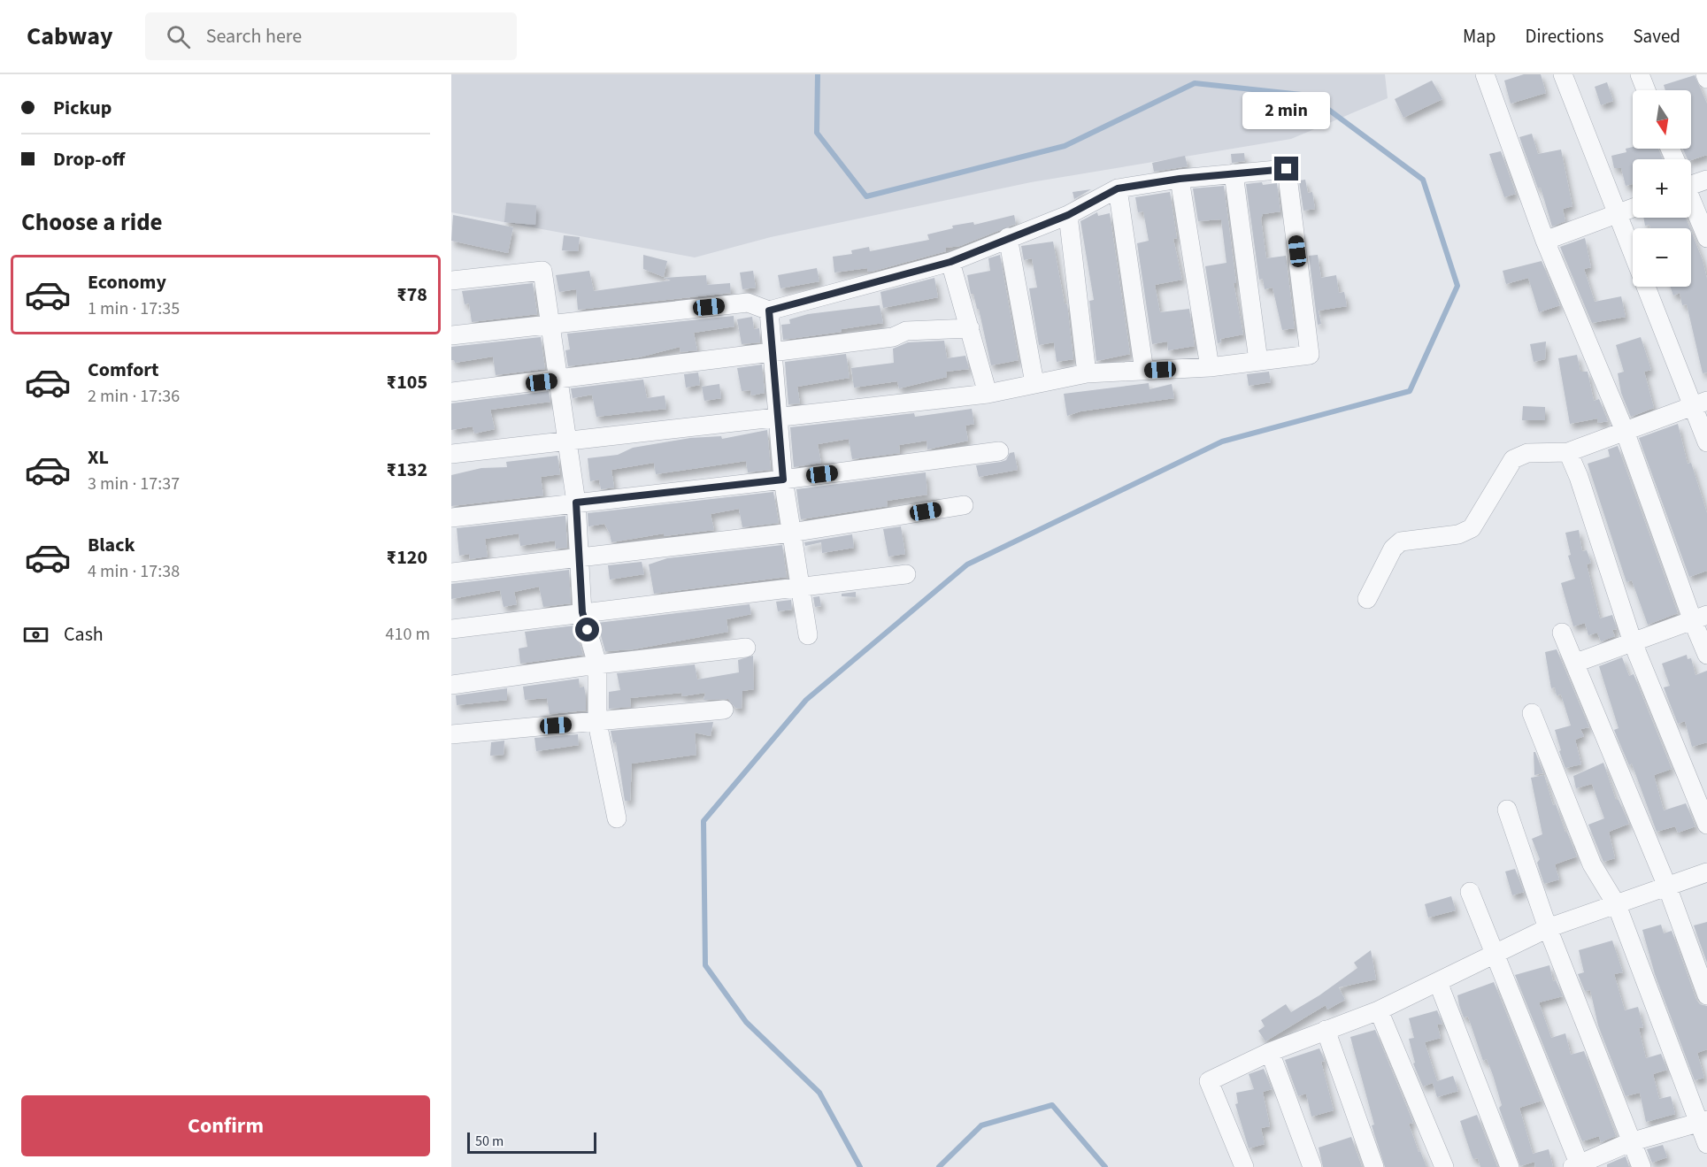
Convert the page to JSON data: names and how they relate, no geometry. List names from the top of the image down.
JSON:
{
  "scale_bar": "50 m",
  "north": "bottom",
  "page": {
    "header": "Cabway",
    "search": "Search here",
    "nav": ["Map", "Directions", "Saved"],
    "banner": ["Pickup", "Drop-off"],
    "map_buttons": ["+", "−"],
    "bubble": "2 min",
    "heading": "Choose a ride",
    "list": [
      {
        "name": "Economy",
        "note": "1 min · 17:35",
        "value": "₹78"
      },
      {
        "name": "Comfort",
        "note": "2 min · 17:36",
        "value": "₹105"
      },
      {
        "name": "XL",
        "note": "3 min · 17:37",
        "value": "₹132"
      },
      {
        "name": "Black",
        "note": "4 min · 17:38",
        "value": "₹120"
      }
    ],
    "pay": ["Cash", "410 m"],
    "buttons": "Confirm",
    "scale": "50 m"
  }
}
